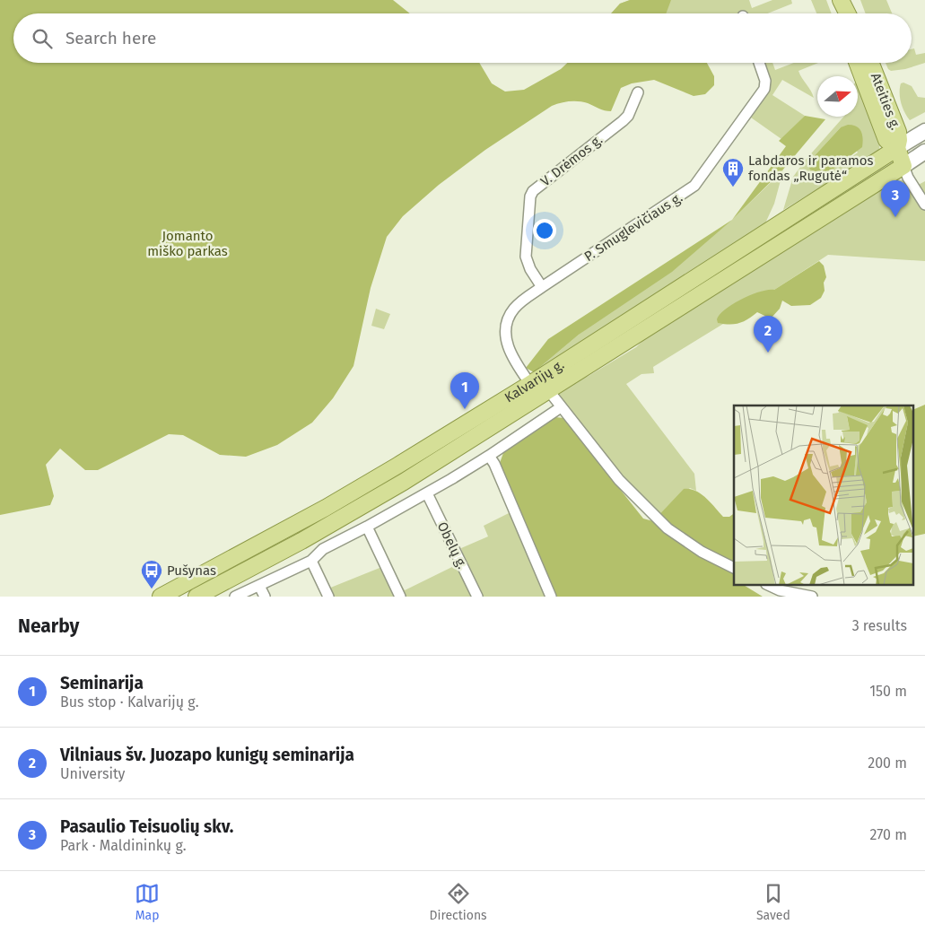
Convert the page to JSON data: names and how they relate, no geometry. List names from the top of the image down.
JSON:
{
  "streets": {
    "main road": ["Ateities g.", "Kalvarijų g."],
    "street": ["V. Drėmos g.", "P. Smuglevičiaus g.", "Obelų g."]
  },
  "crossings": [
    ["Ateities g.", "Kalvarijų g."],
    ["V. Drėmos g.", "P. Smuglevičiaus g."],
    ["P. Smuglevičiaus g.", "Kalvarijų g."]
  ],
  "parks": ["Jomanto miško parkas"],
  "places": {
    "building": ["Labdaros ir paramos fondas „Rugutė“"],
    "bus stop": ["Pušynas"]
  },
  "north": "right",
  "page": {
    "search": "Search here",
    "pins": ["3", "2", "1"],
    "heading": ["Nearby", "3 results"],
    "list": [
      {
        "mark": "1",
        "name": "Seminarija",
        "note": "Bus stop · Kalvarijų g.",
        "value": "150 m"
      },
      {
        "mark": "2",
        "name": "Vilniaus šv. Juozapo kunigų seminarija",
        "note": "University",
        "value": "200 m"
      },
      {
        "mark": "3",
        "name": "Pasaulio Teisuolių skv.",
        "note": "Park · Maldininkų g.",
        "value": "270 m"
      }
    ],
    "nav": ["Map", "Directions", "Saved"]
  }
}
